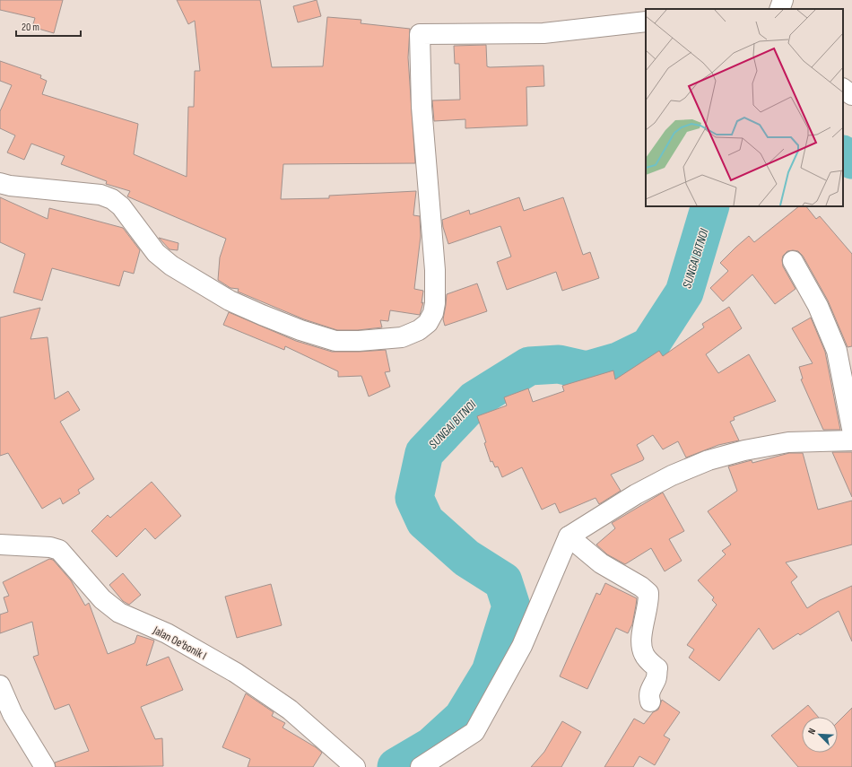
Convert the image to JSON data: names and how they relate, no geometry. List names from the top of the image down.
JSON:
{
  "streets": {
    "street": ["Jalan Oe'bonik I"]
  },
  "water": ["SUNGAI BITNOI"],
  "scale_bar": "20 m",
  "north": "top left"
}
